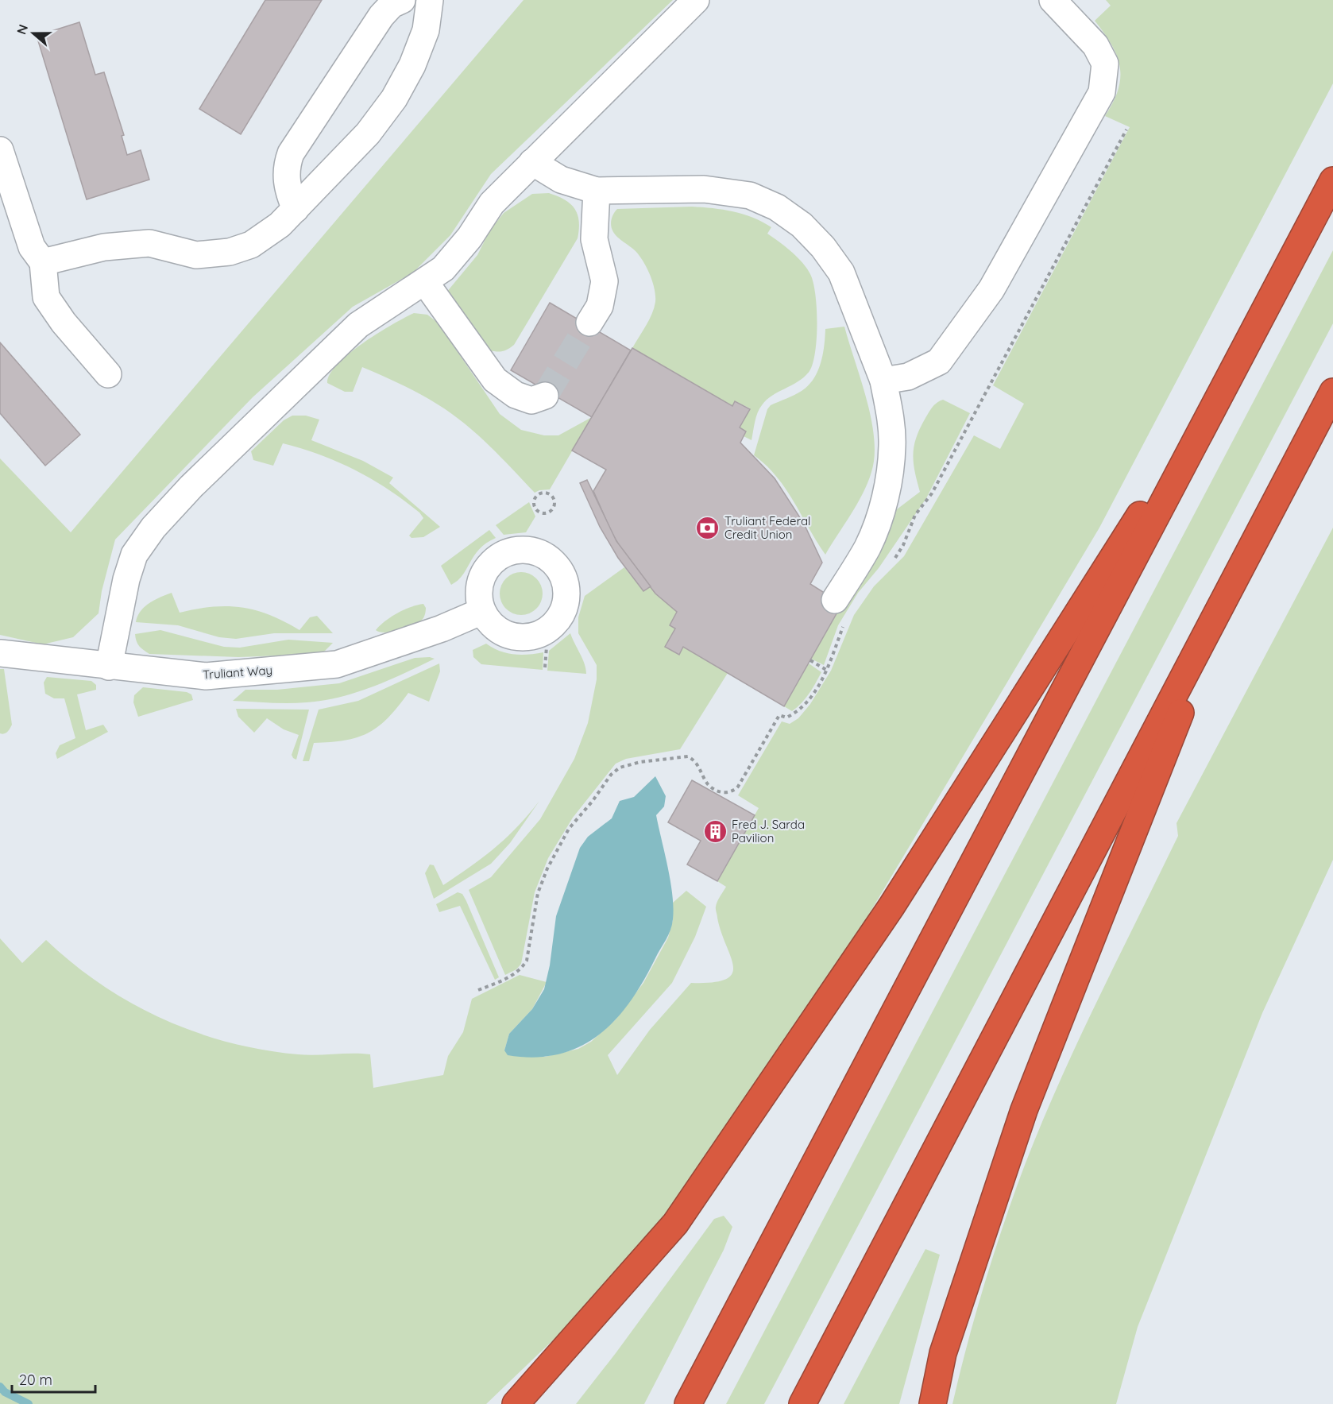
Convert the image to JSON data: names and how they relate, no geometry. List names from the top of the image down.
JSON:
{
  "streets": {
    "street": ["Truliant Way"]
  },
  "places": {
    "bank": ["Truliant Federal Credit Union"],
    "building": ["Fred J. Sarda Pavilion"]
  },
  "scale_bar": "20 m",
  "north": "left"
}
